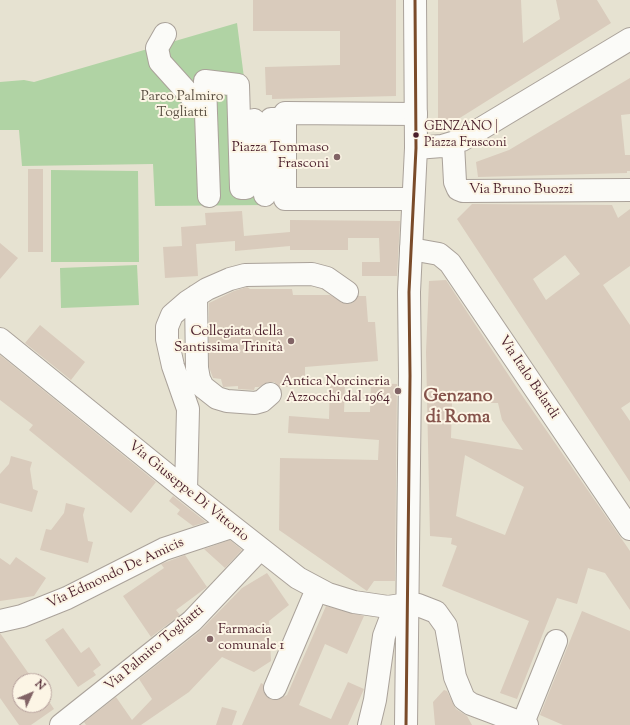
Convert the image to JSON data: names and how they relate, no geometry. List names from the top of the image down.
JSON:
{
  "streets": {
    "street": [
      "Via Bruno Buozzi",
      "Via Italo Belardi",
      "Via Giuseppe Di Vittorio",
      "Via Edmondo De Amicis",
      "Via Palmiro Togliatti"
    ]
  },
  "crossings": [
    ["Via Giuseppe Di Vittorio", "Via Edmondo De Amicis"],
    ["Via Giuseppe Di Vittorio", "Via Palmiro Togliatti"]
  ],
  "districts": ["Genzano di Roma"],
  "parks": ["Parco Palmiro Togliatti"],
  "places": [
    "GENZANO | Piazza Frasconi",
    "Piazza Tommaso Frasconi",
    "Collegiata della Santissima Trinità",
    "Antica Norcineria Azzocchi dal 1964",
    "Farmacia comunale 1"
  ],
  "north": "top right"
}
